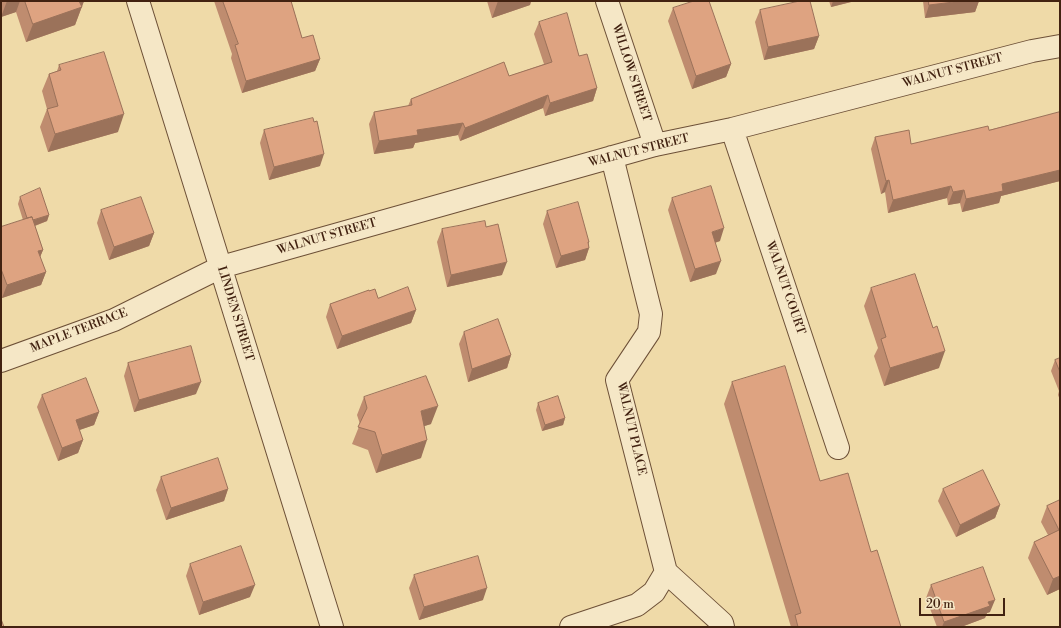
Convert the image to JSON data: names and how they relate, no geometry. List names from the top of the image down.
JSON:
{
  "streets": {
    "street": [
      "WALNUT STREET",
      "WILLOW STREET",
      "WALNUT COURT",
      "LINDEN STREET",
      "MAPLE TERRACE",
      "WALNUT PLACE"
    ]
  },
  "crossings": [
    ["WALNUT STREET", "WILLOW STREET"],
    ["WALNUT STREET", "WALNUT COURT"],
    ["WALNUT STREET", "LINDEN STREET"],
    ["WALNUT STREET", "MAPLE TERRACE"],
    ["WALNUT STREET", "WALNUT PLACE"],
    ["LINDEN STREET", "MAPLE TERRACE"]
  ],
  "scale_bar": "20 m"
}
